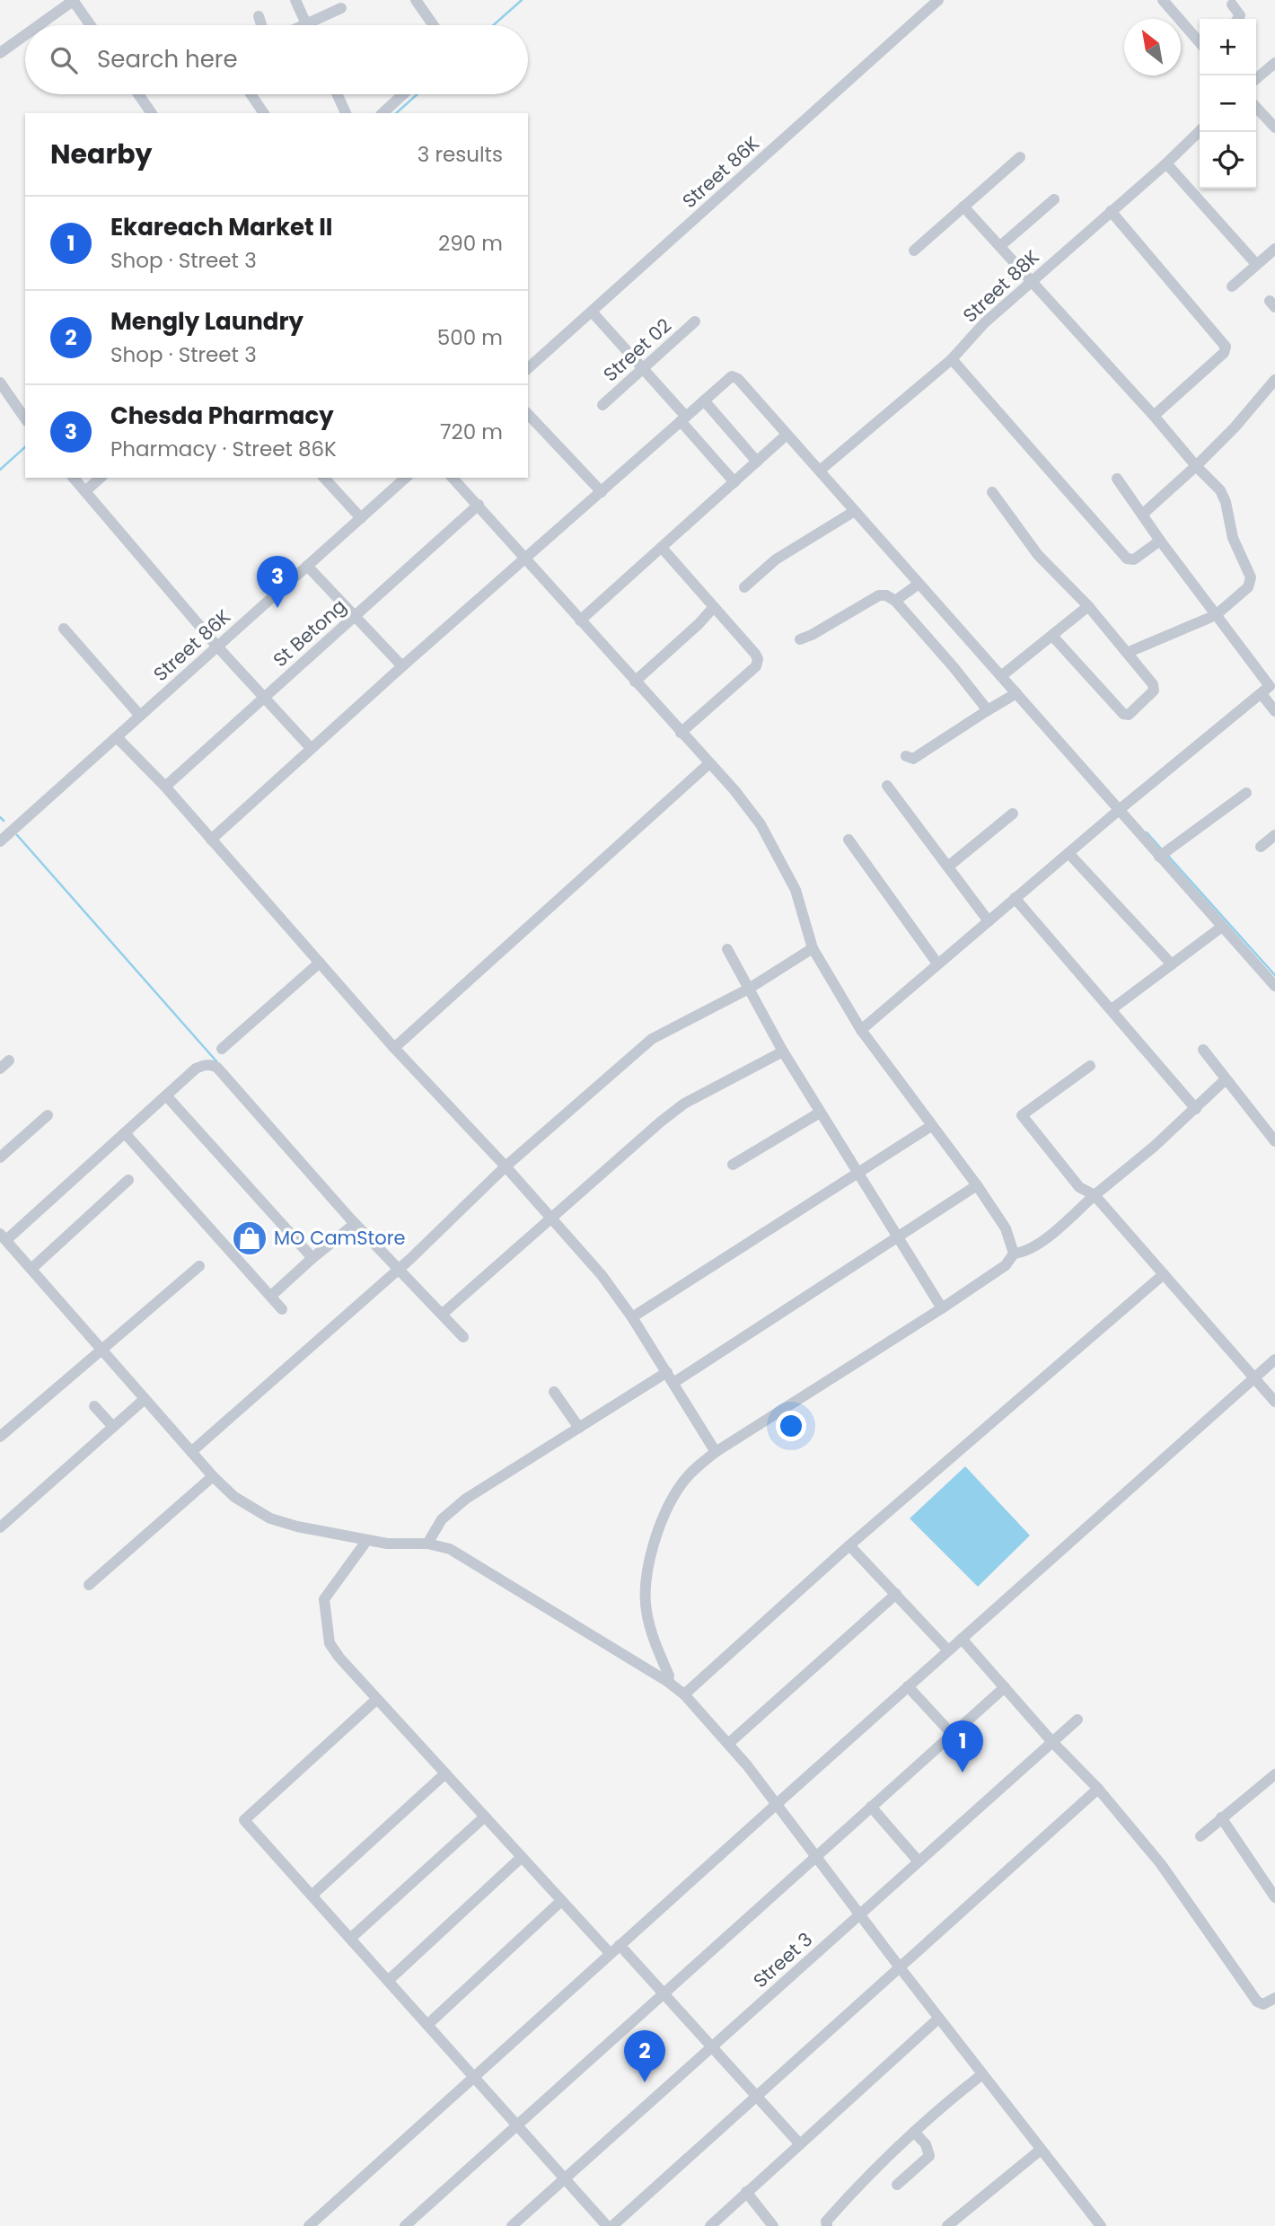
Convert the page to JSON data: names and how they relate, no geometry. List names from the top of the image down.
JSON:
{
  "streets": {
    "street": [
      "Street 86K",
      "Street 88K",
      "Street 02",
      "St Betong",
      "Street 3"
    ]
  },
  "places": {
    "shop": ["MO CamStore"]
  },
  "north": "top left",
  "page": {
    "map_buttons": ["+", "−"],
    "search": "Search here",
    "heading": ["Nearby", "3 results"],
    "list": [
      {
        "mark": "1",
        "name": "Ekareach Market II",
        "note": "Shop · Street 3",
        "value": "290 m"
      },
      {
        "mark": "2",
        "name": "Mengly Laundry",
        "note": "Shop · Street 3",
        "value": "500 m"
      },
      {
        "mark": "3",
        "name": "Chesda Pharmacy",
        "note": "Pharmacy · Street 86K",
        "value": "720 m"
      }
    ],
    "pins": ["3", "1", "2"]
  }
}
